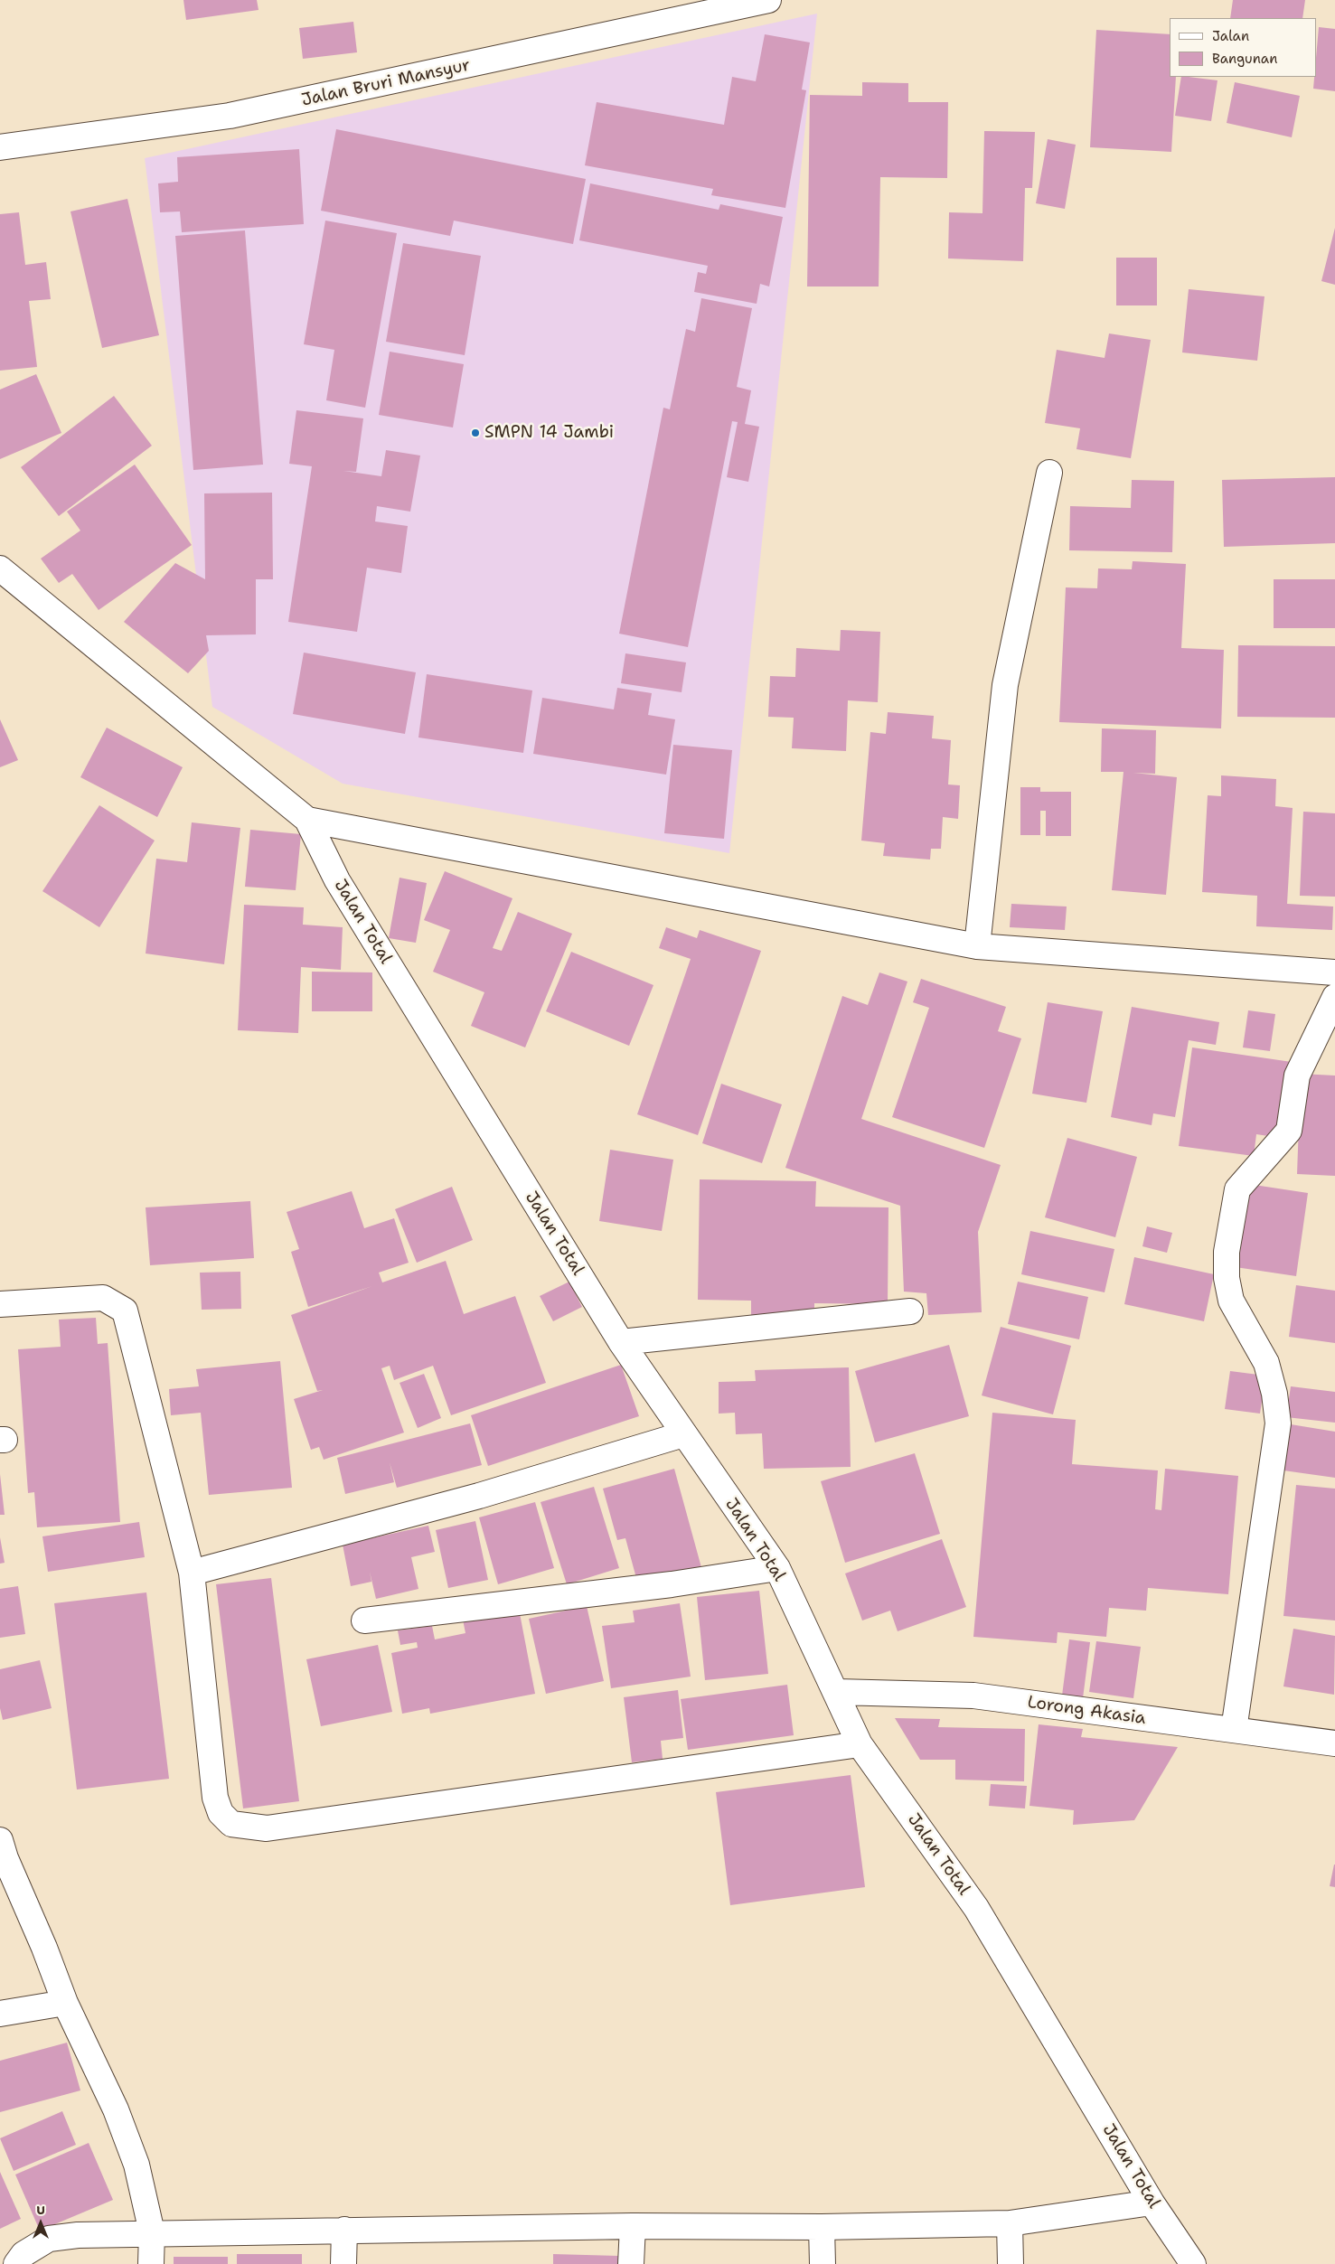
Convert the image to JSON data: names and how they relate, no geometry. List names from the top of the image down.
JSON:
{
  "streets": {
    "street": ["Jalan Bruri Mansyur", "Jalan Total", "Lorong Akasia"]
  },
  "crossings": [
    ["Jalan Total", "Lorong Akasia"]
  ],
  "places": ["SMPN 14 Jambi"],
  "legend": ["Jalan", "Bangunan"],
  "north": "top"
}
